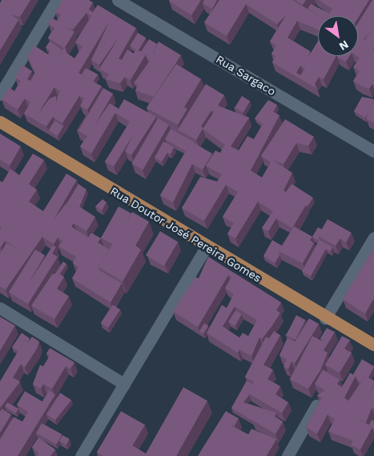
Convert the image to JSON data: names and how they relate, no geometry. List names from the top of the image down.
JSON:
{
  "streets": {
    "main road": ["Rua Doutor José Pereira Gomes"],
    "street": ["Rua Sargaco"]
  },
  "north": "bottom right"
}
